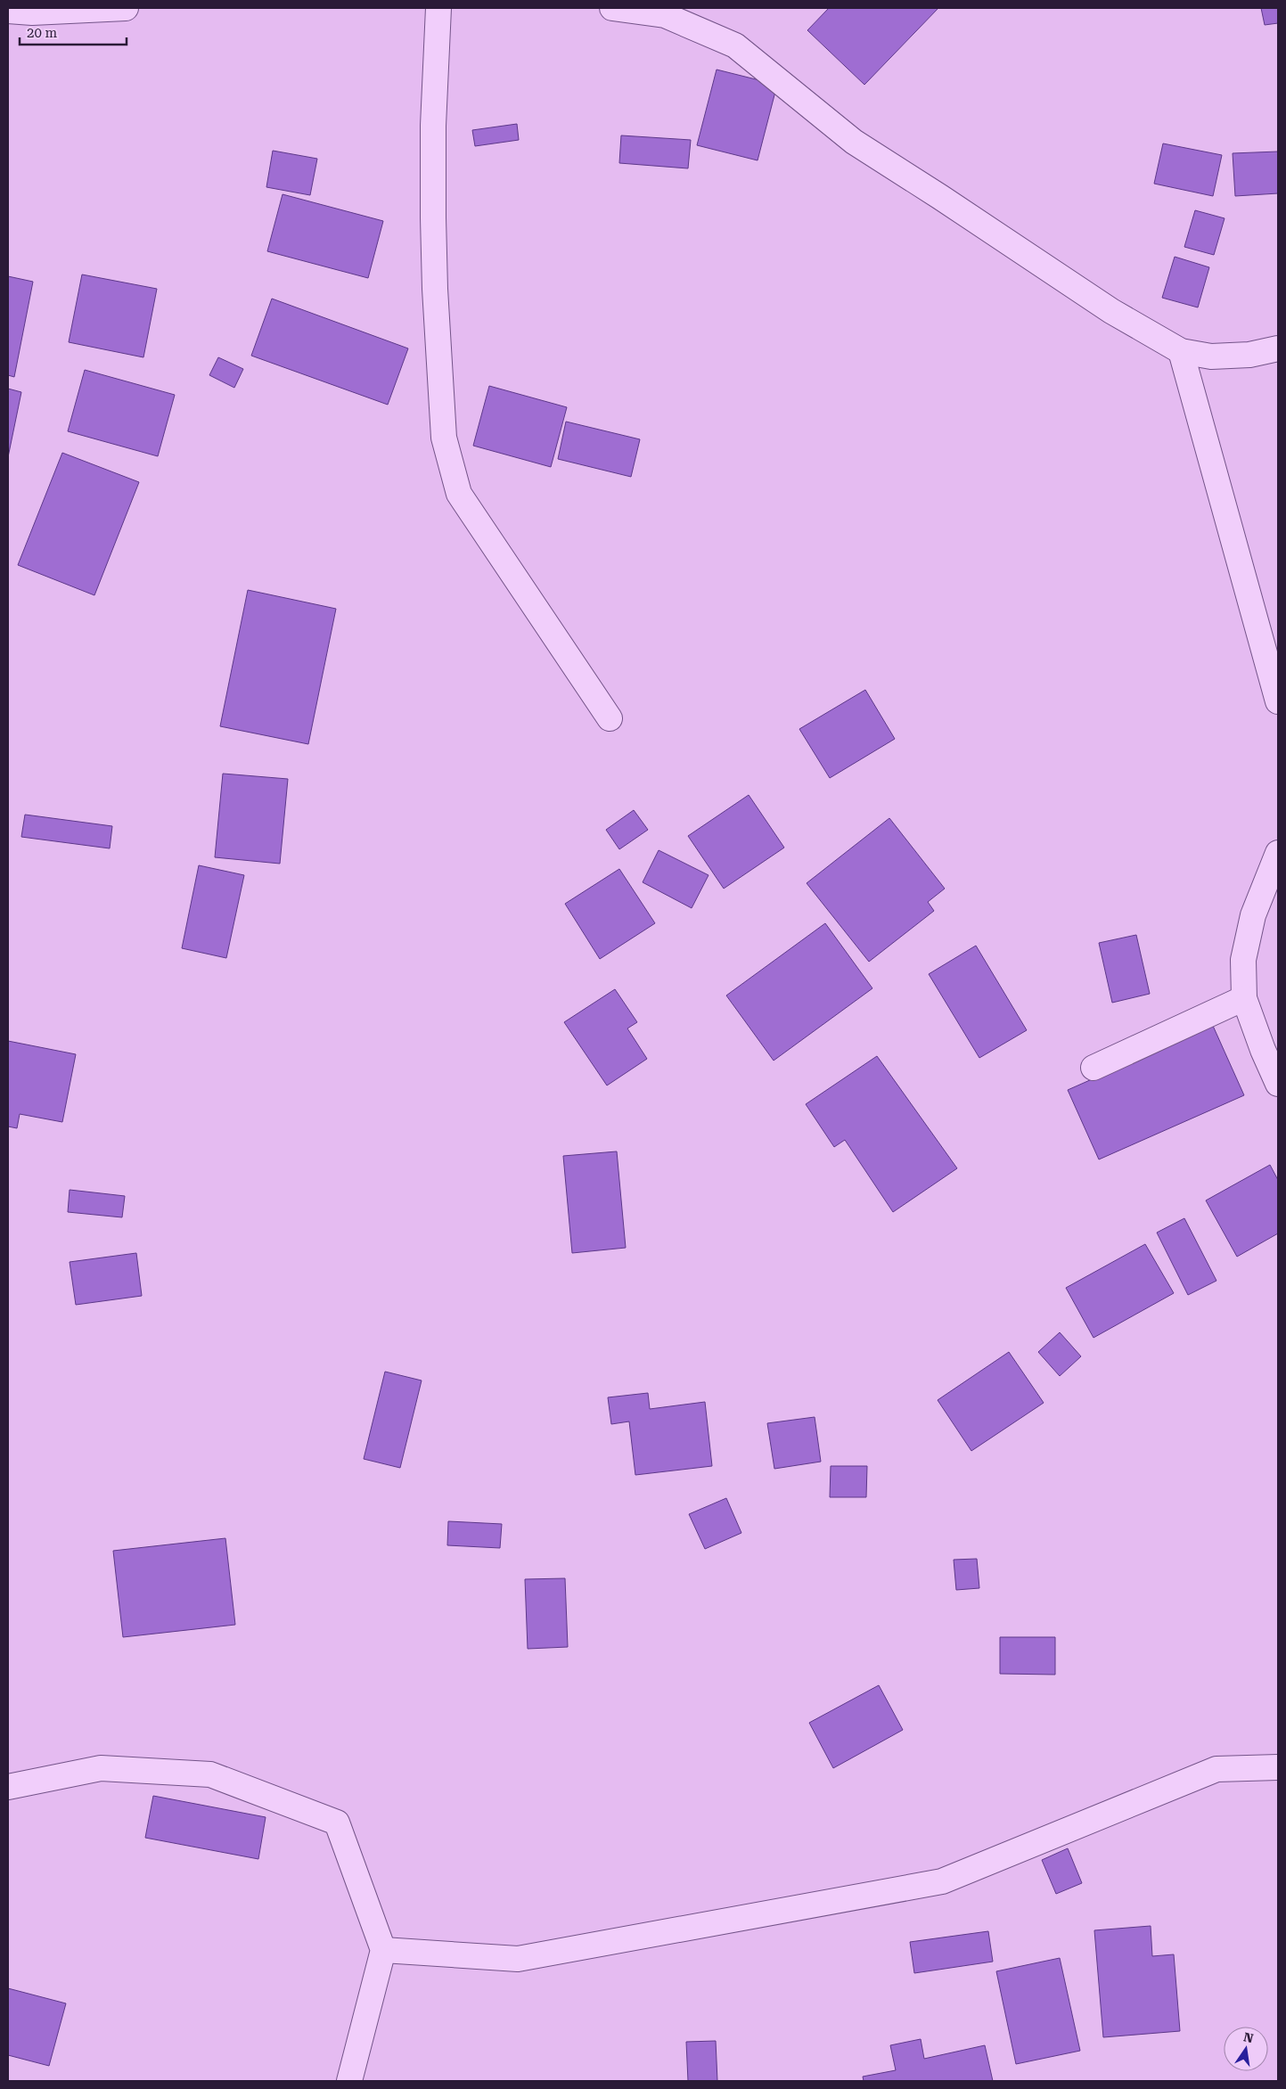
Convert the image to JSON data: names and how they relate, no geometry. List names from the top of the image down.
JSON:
{
  "scale_bar": "20 m",
  "north": "top"
}
